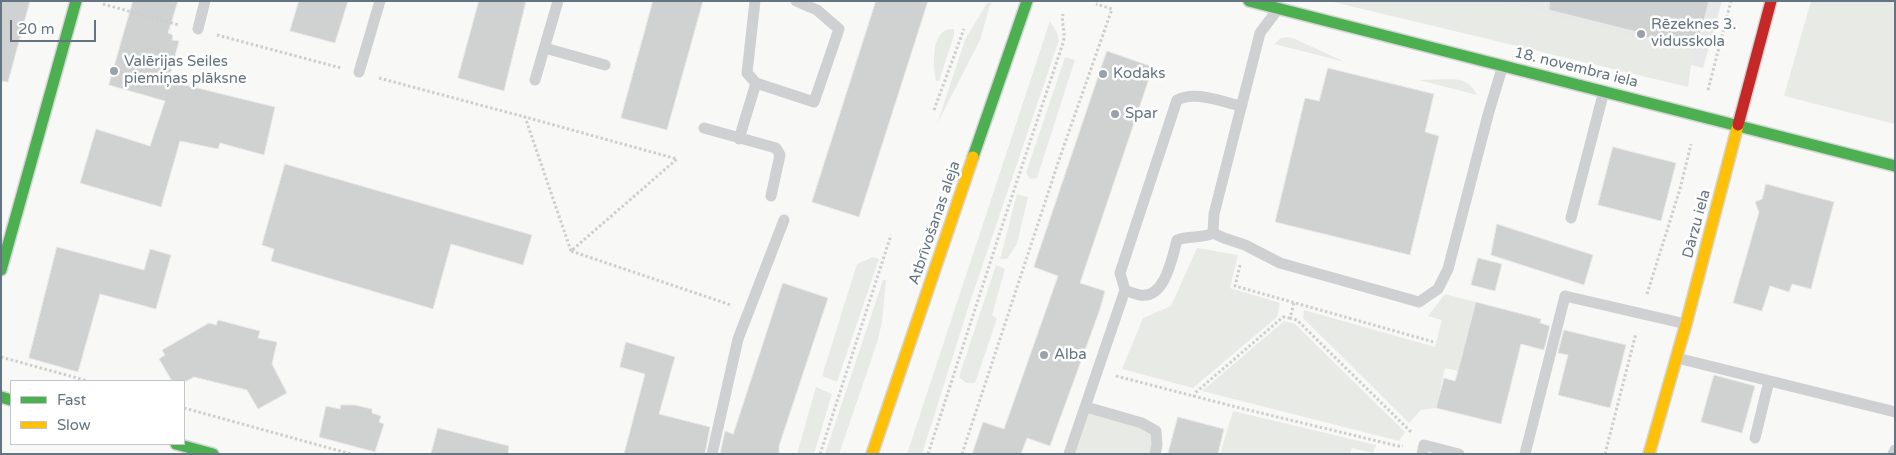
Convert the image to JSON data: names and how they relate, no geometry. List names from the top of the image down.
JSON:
{
  "streets": {
    "street": ["18. novembra iela", "Atbrīvošanas aleja", "Dārzu iela"]
  },
  "crossings": [
    ["18. novembra iela", "Dārzu iela"]
  ],
  "places": [
    "Rēzeknes 3. vidusskola",
    "Valērijas Seiles piemiņas plāksne",
    "Kodaks",
    "Spar",
    "Alba"
  ],
  "legend": ["Fast", "Slow"],
  "scale_bar": "20 m"
}
